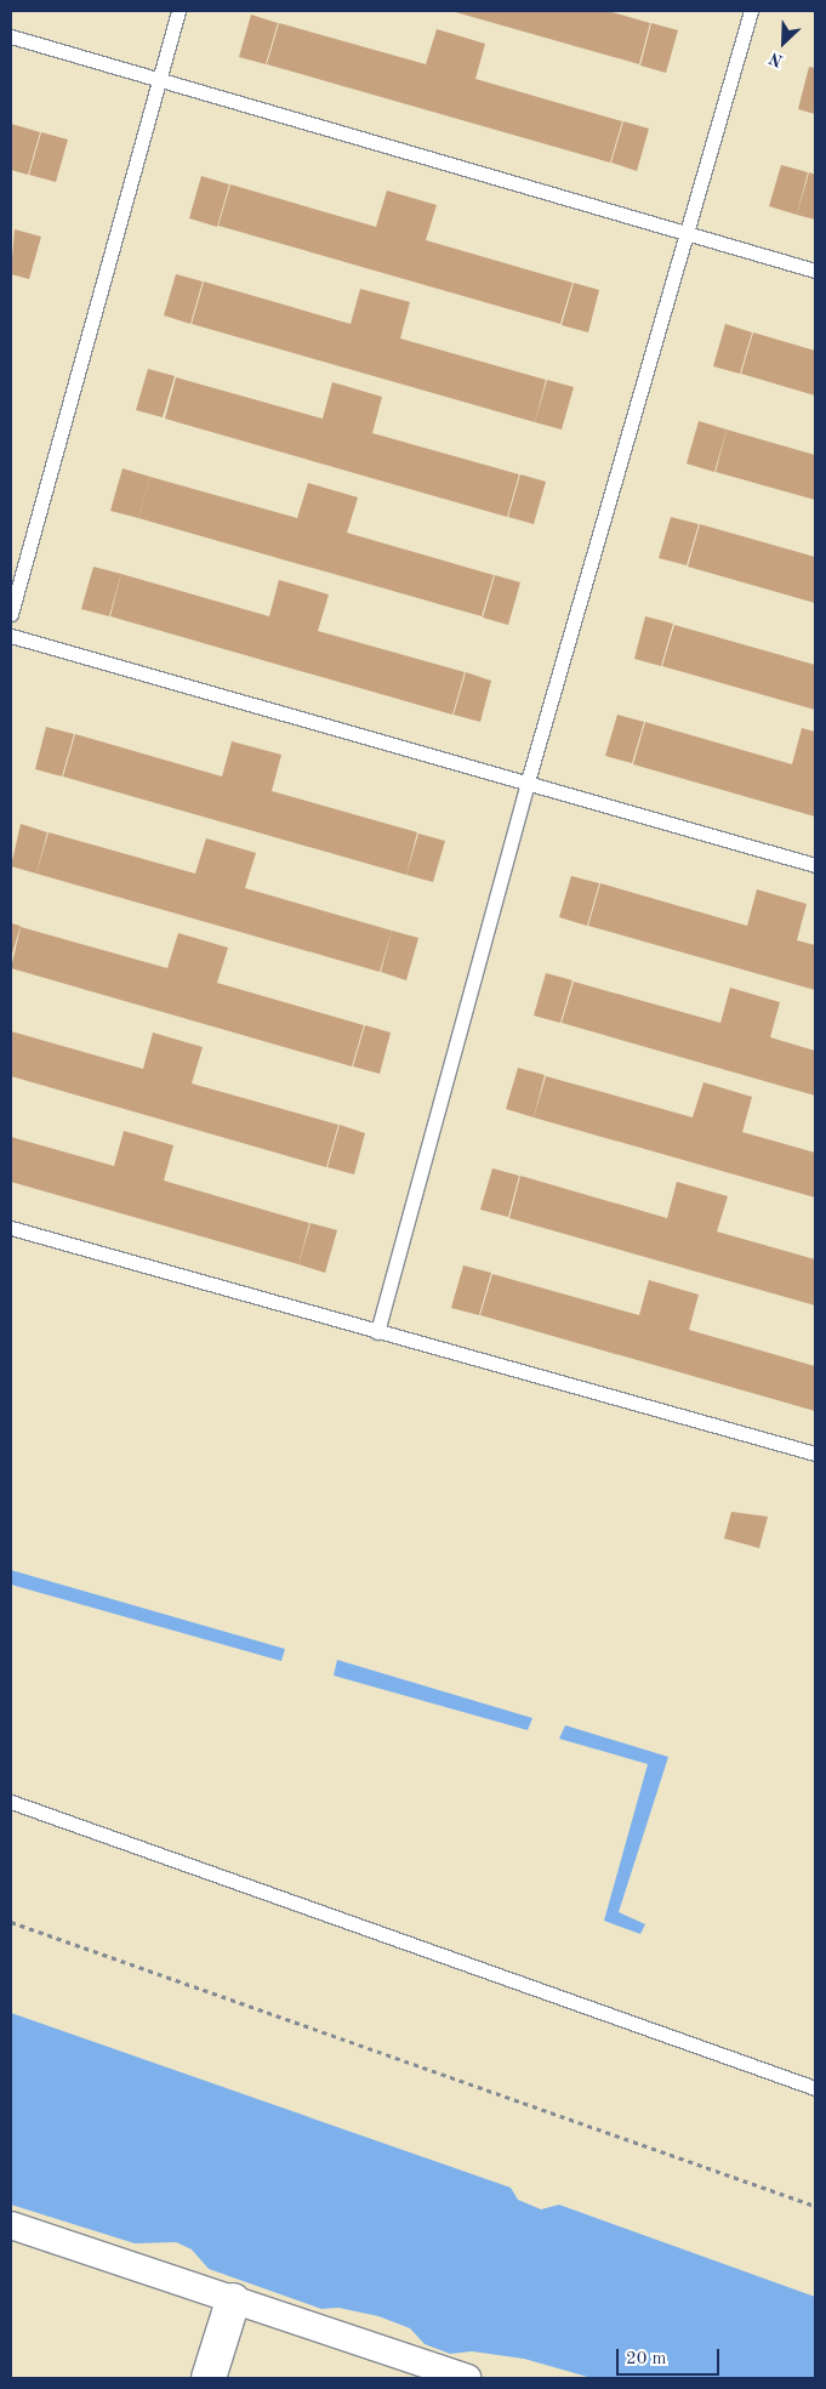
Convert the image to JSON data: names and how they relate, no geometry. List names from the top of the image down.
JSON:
{
  "scale_bar": "20 m",
  "north": "bottom left"
}
